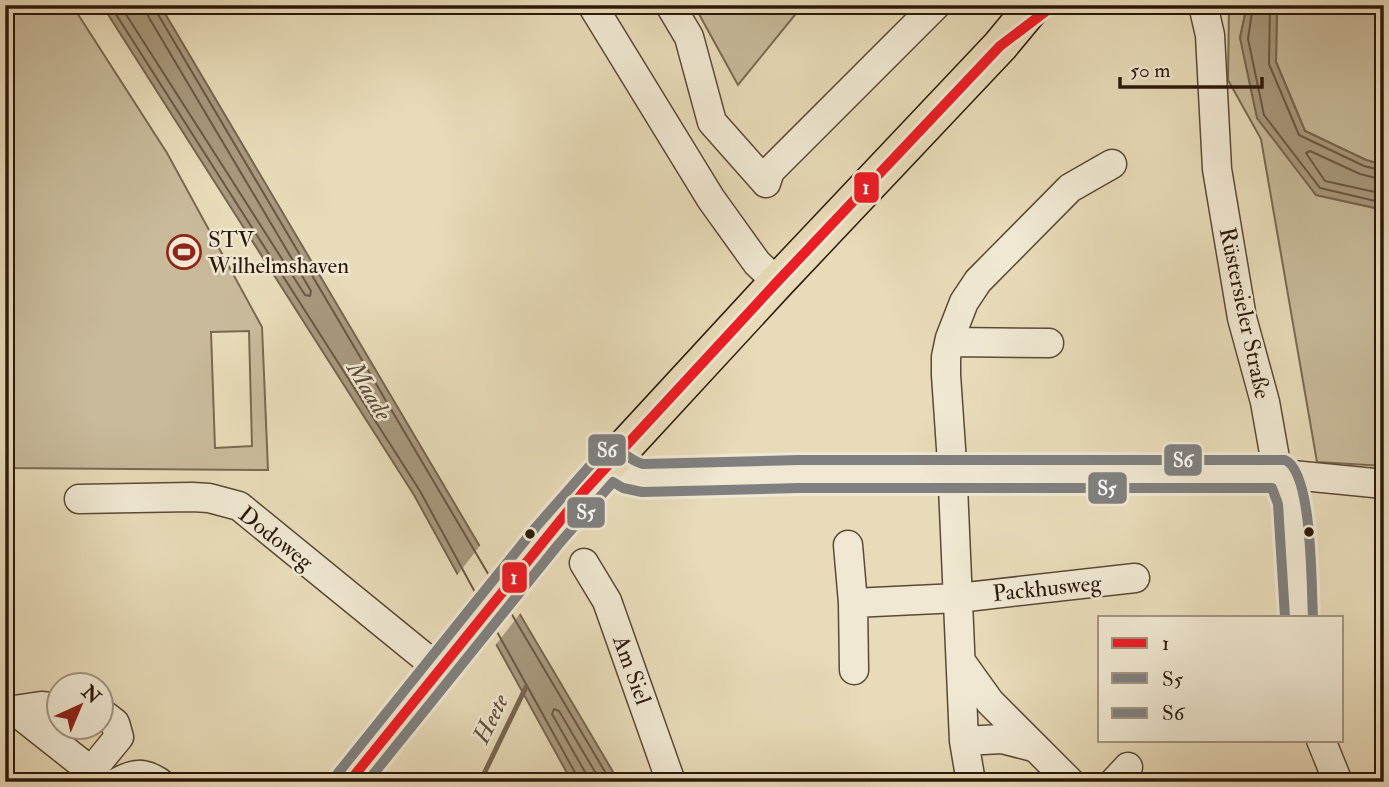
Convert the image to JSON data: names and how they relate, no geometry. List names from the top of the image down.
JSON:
{
  "streets": {
    "street": [
      "Rüstersieler Straße",
      "Dodoweg",
      "Packhusweg",
      "Am Siel"
    ]
  },
  "water": ["Maade", "Heete"],
  "places": {
    "sports": ["STV Wilhelmshaven"]
  },
  "lines": ["transit line 1", "transit line S6", "transit line S5"],
  "legend": ["1", "S5", "S6"],
  "scale_bar": "50 m",
  "north": "top right"
}
